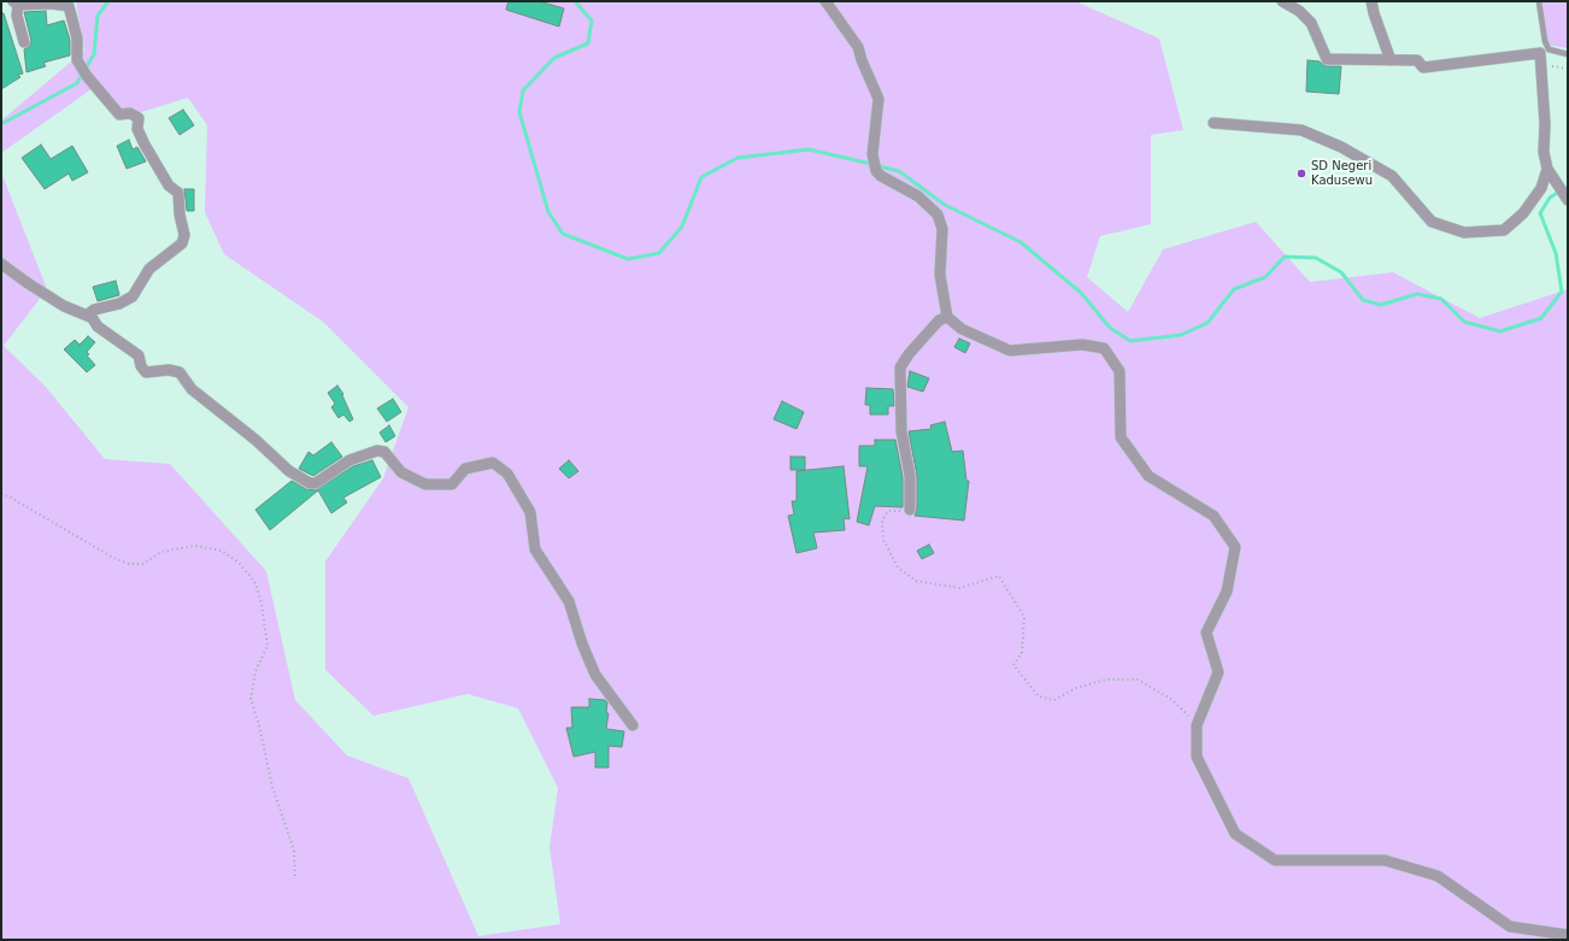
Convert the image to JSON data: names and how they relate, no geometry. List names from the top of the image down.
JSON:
{
  "places": ["SD Negeri Kadusewu"]
}
